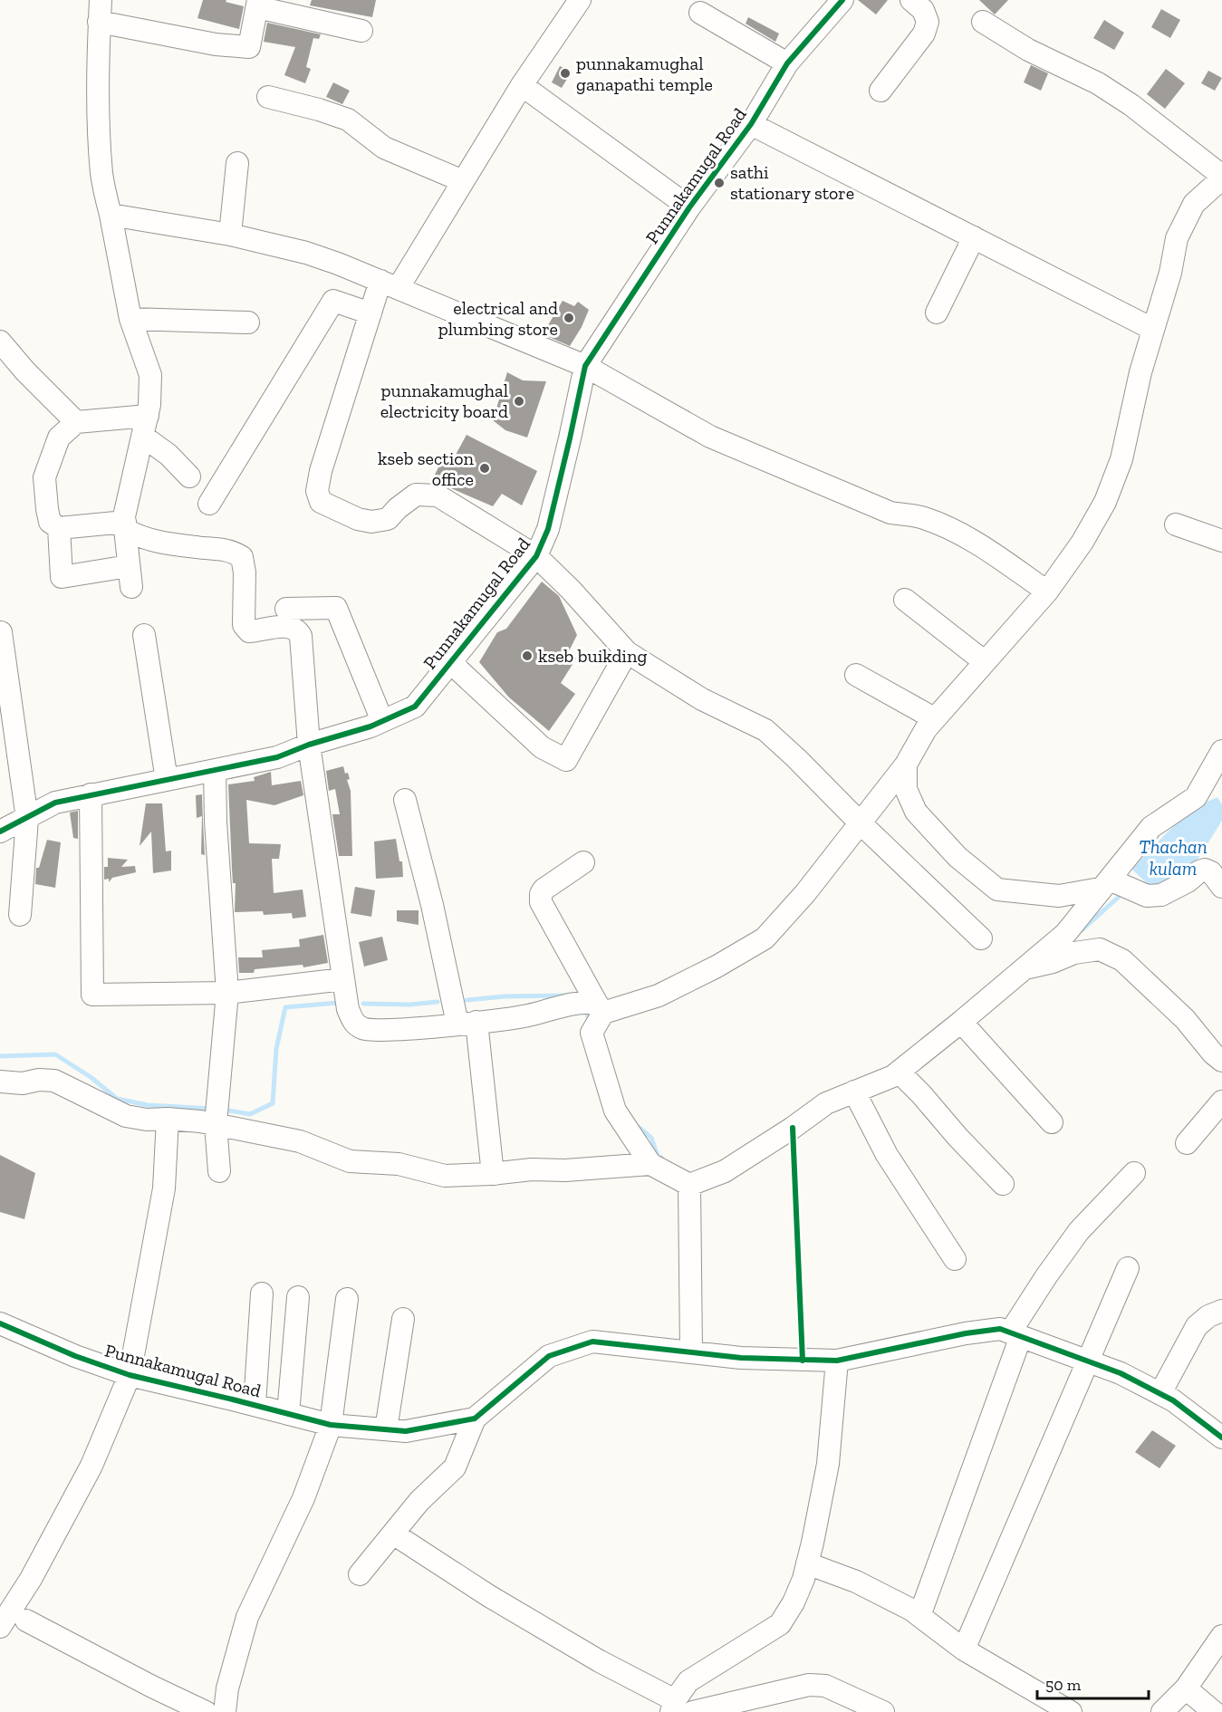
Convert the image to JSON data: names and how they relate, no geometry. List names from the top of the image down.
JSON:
{
  "streets": {
    "street": ["Punnakamugal Road"]
  },
  "water": ["Thachan kulam"],
  "places": [
    "punnakamughal ganapathi temple",
    "sathi stationary store",
    "electrical and plumbing store",
    "punnakamughal electricity board",
    "kseb section office",
    "kseb buikding"
  ],
  "scale_bar": "50 m"
}
